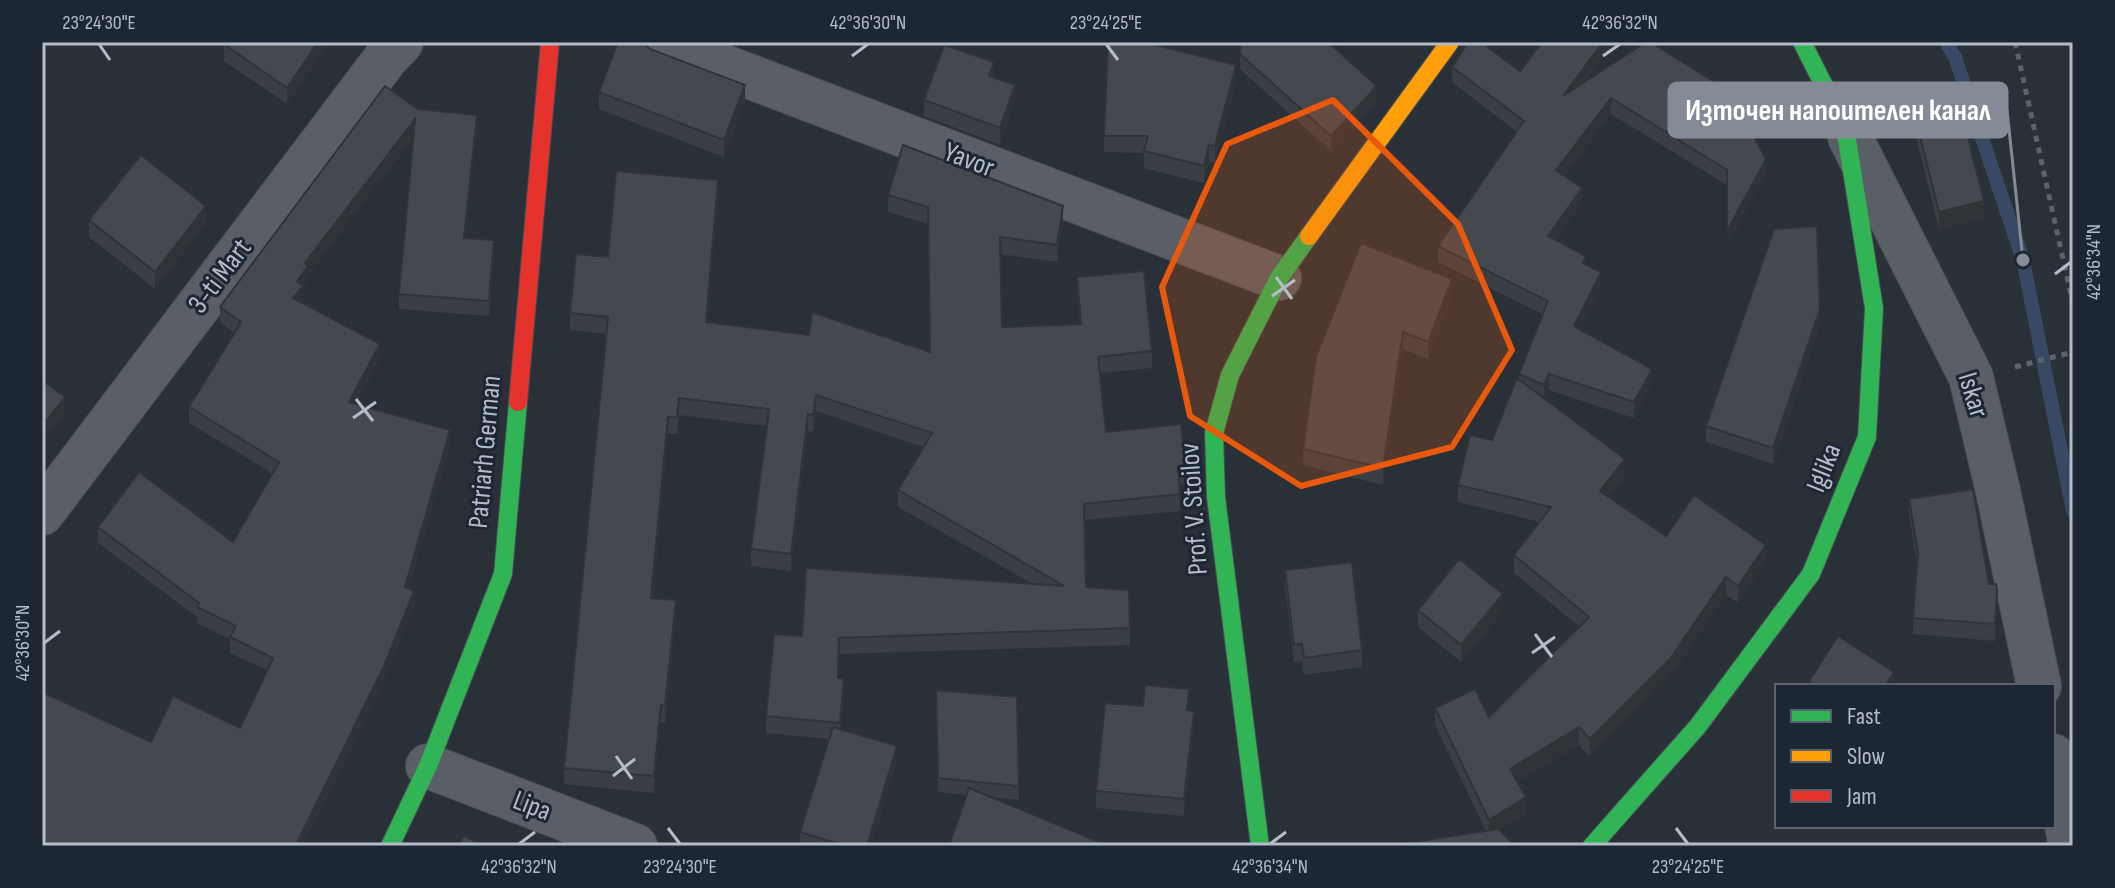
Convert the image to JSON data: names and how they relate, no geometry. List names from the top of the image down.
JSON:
{
  "streets": {
    "street": [
      "Yavor",
      "3-ti Mart",
      "Iskar",
      "Patriarh German",
      "Iglika",
      "Prof. V. Stoilov",
      "Lipa"
    ]
  },
  "crossings": [
    ["Yavor", "Prof. V. Stoilov"],
    ["Iskar", "Iglika"],
    ["Patriarh German", "Lipa"]
  ],
  "places": ["Източен напоителен канал"],
  "legend": ["Fast", "Slow", "Jam"],
  "coordinates": [
    "23°24'30\"E",
    "42°36'30\"N",
    "23°24'25\"E",
    "42°36'32\"N",
    "42°36'34\"N"
  ]
}
